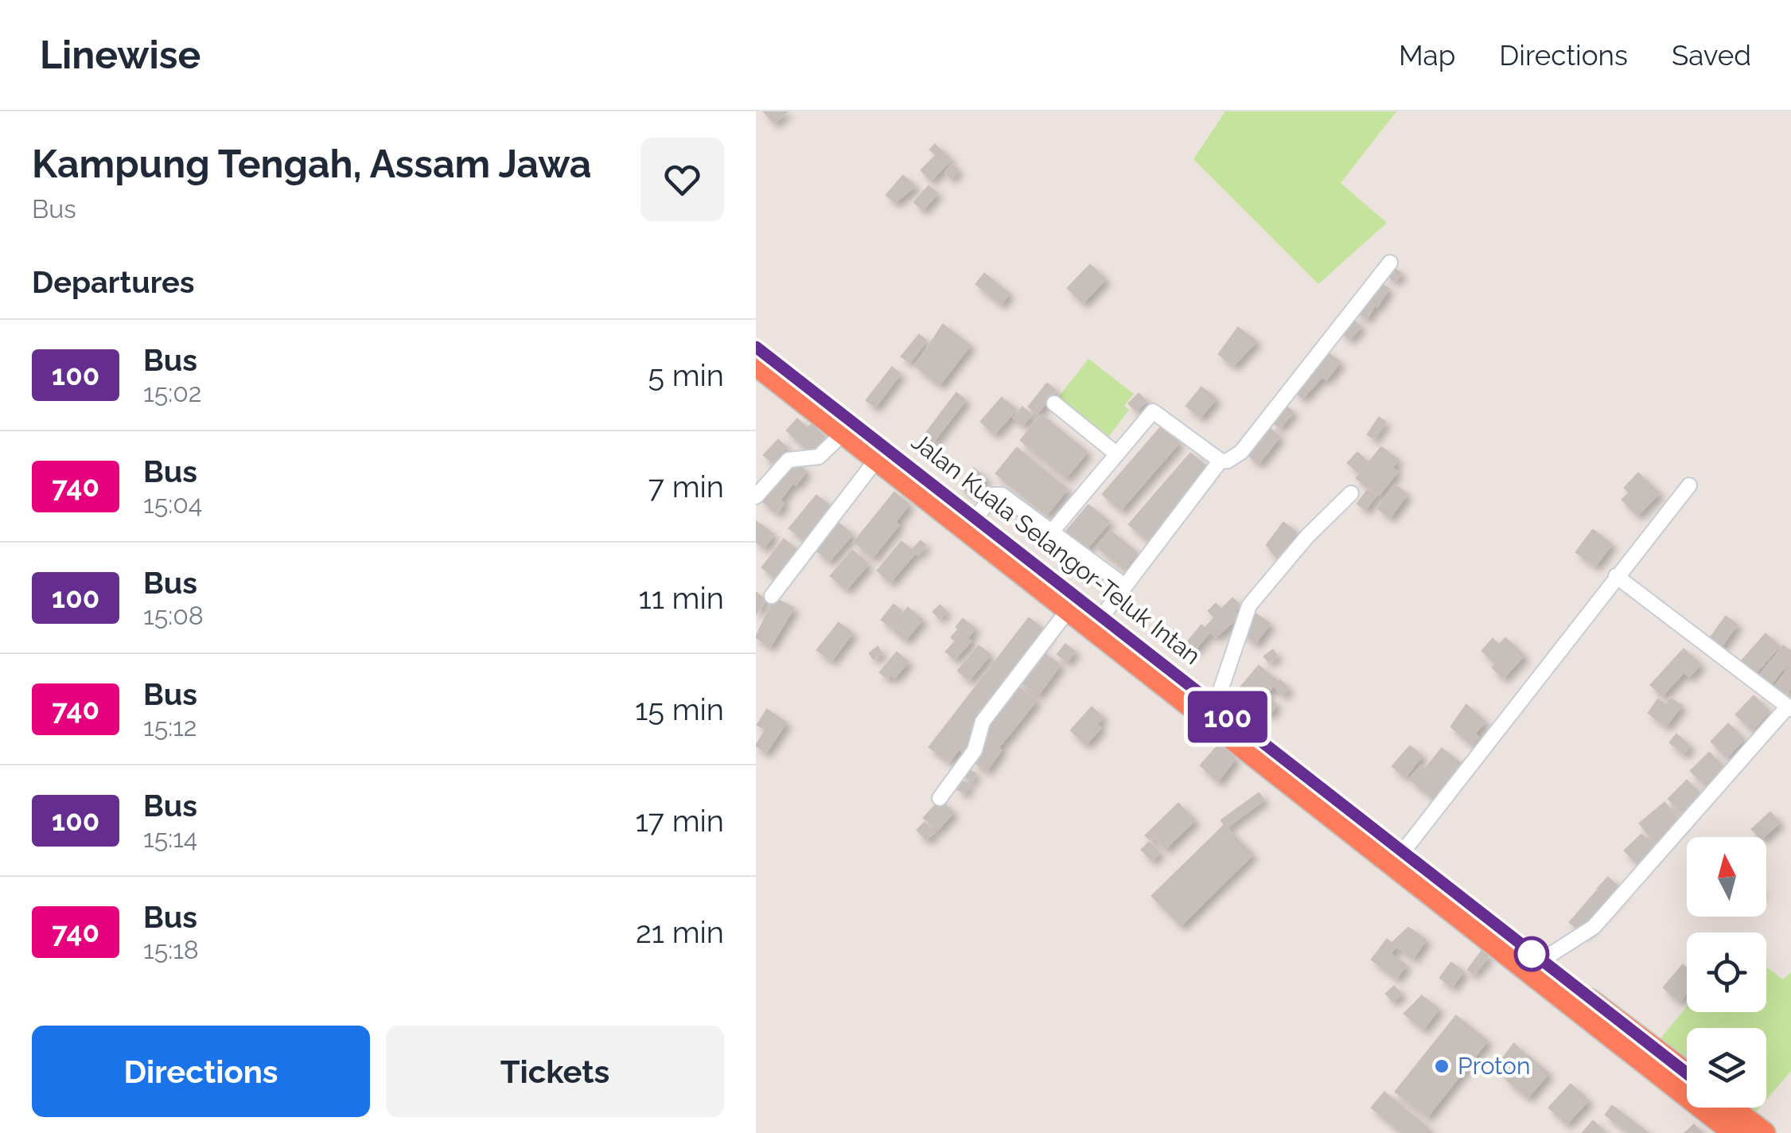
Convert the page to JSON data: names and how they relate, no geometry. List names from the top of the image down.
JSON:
{
  "streets": {
    "highway": ["Jalan Kuala Selangor-Teluk Intan"]
  },
  "places": ["Proton"],
  "lines": ["bus line 100"],
  "north": "top",
  "page": {
    "header": "Linewise",
    "nav": ["Map", "Directions", "Saved"],
    "heading": [
      ["Kampung Tengah, Assam Jawa", "Bus"],
      "Departures"
    ],
    "on_map": "100",
    "list": [
      {
        "mark": "100",
        "name": "Bus",
        "note": "15:02",
        "value": "5 min"
      },
      {
        "mark": "740",
        "name": "Bus",
        "note": "15:04",
        "value": "7 min"
      },
      {
        "mark": "100",
        "name": "Bus",
        "note": "15:08",
        "value": "11 min"
      },
      {
        "mark": "740",
        "name": "Bus",
        "note": "15:12",
        "value": "15 min"
      },
      {
        "mark": "100",
        "name": "Bus",
        "note": "15:14",
        "value": "17 min"
      },
      {
        "mark": "740",
        "name": "Bus",
        "note": "15:18",
        "value": "21 min"
      }
    ],
    "buttons": ["Directions", "Tickets"]
  }
}
